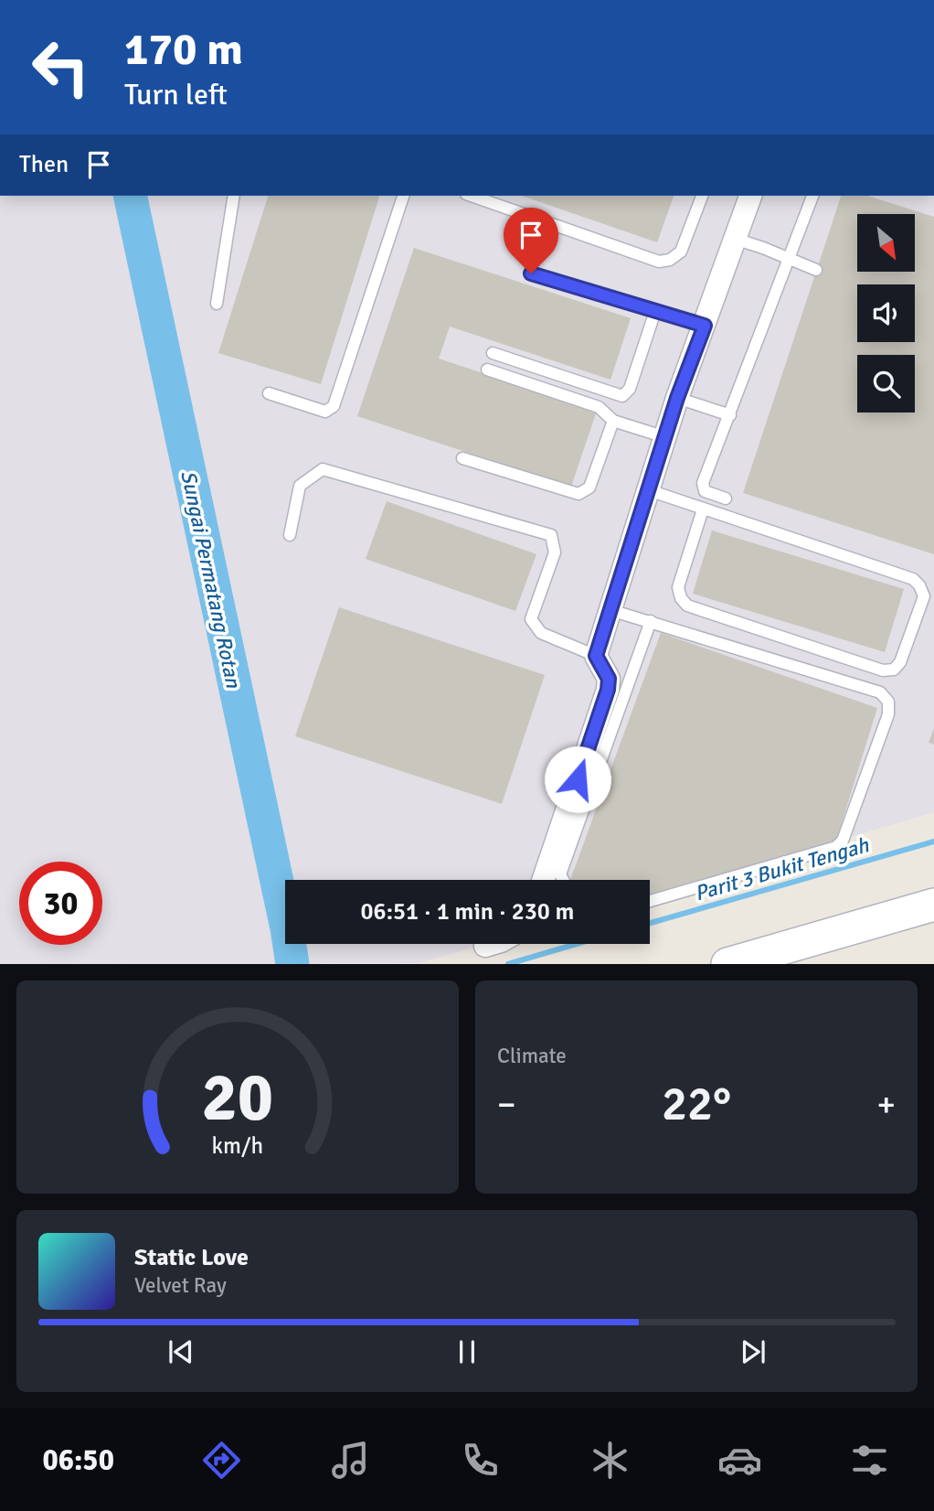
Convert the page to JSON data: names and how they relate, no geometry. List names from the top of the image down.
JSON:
{
  "water": ["Sungai Permatang Rotan", "Parit 3 Bukit Tengah"],
  "north": "bottom right",
  "page": {
    "turn": ["170 m", "Turn left"],
    "then": "Then",
    "limit": "30",
    "trip": "06:51 · 1 min · 230 m",
    "tile": "Climate",
    "heat": ["−", "22°", "+"],
    "song": ["Static Love", "Velvet Ray"],
    "tabs": "06:50",
    "gauge": ["20", "km/h"]
  }
}
